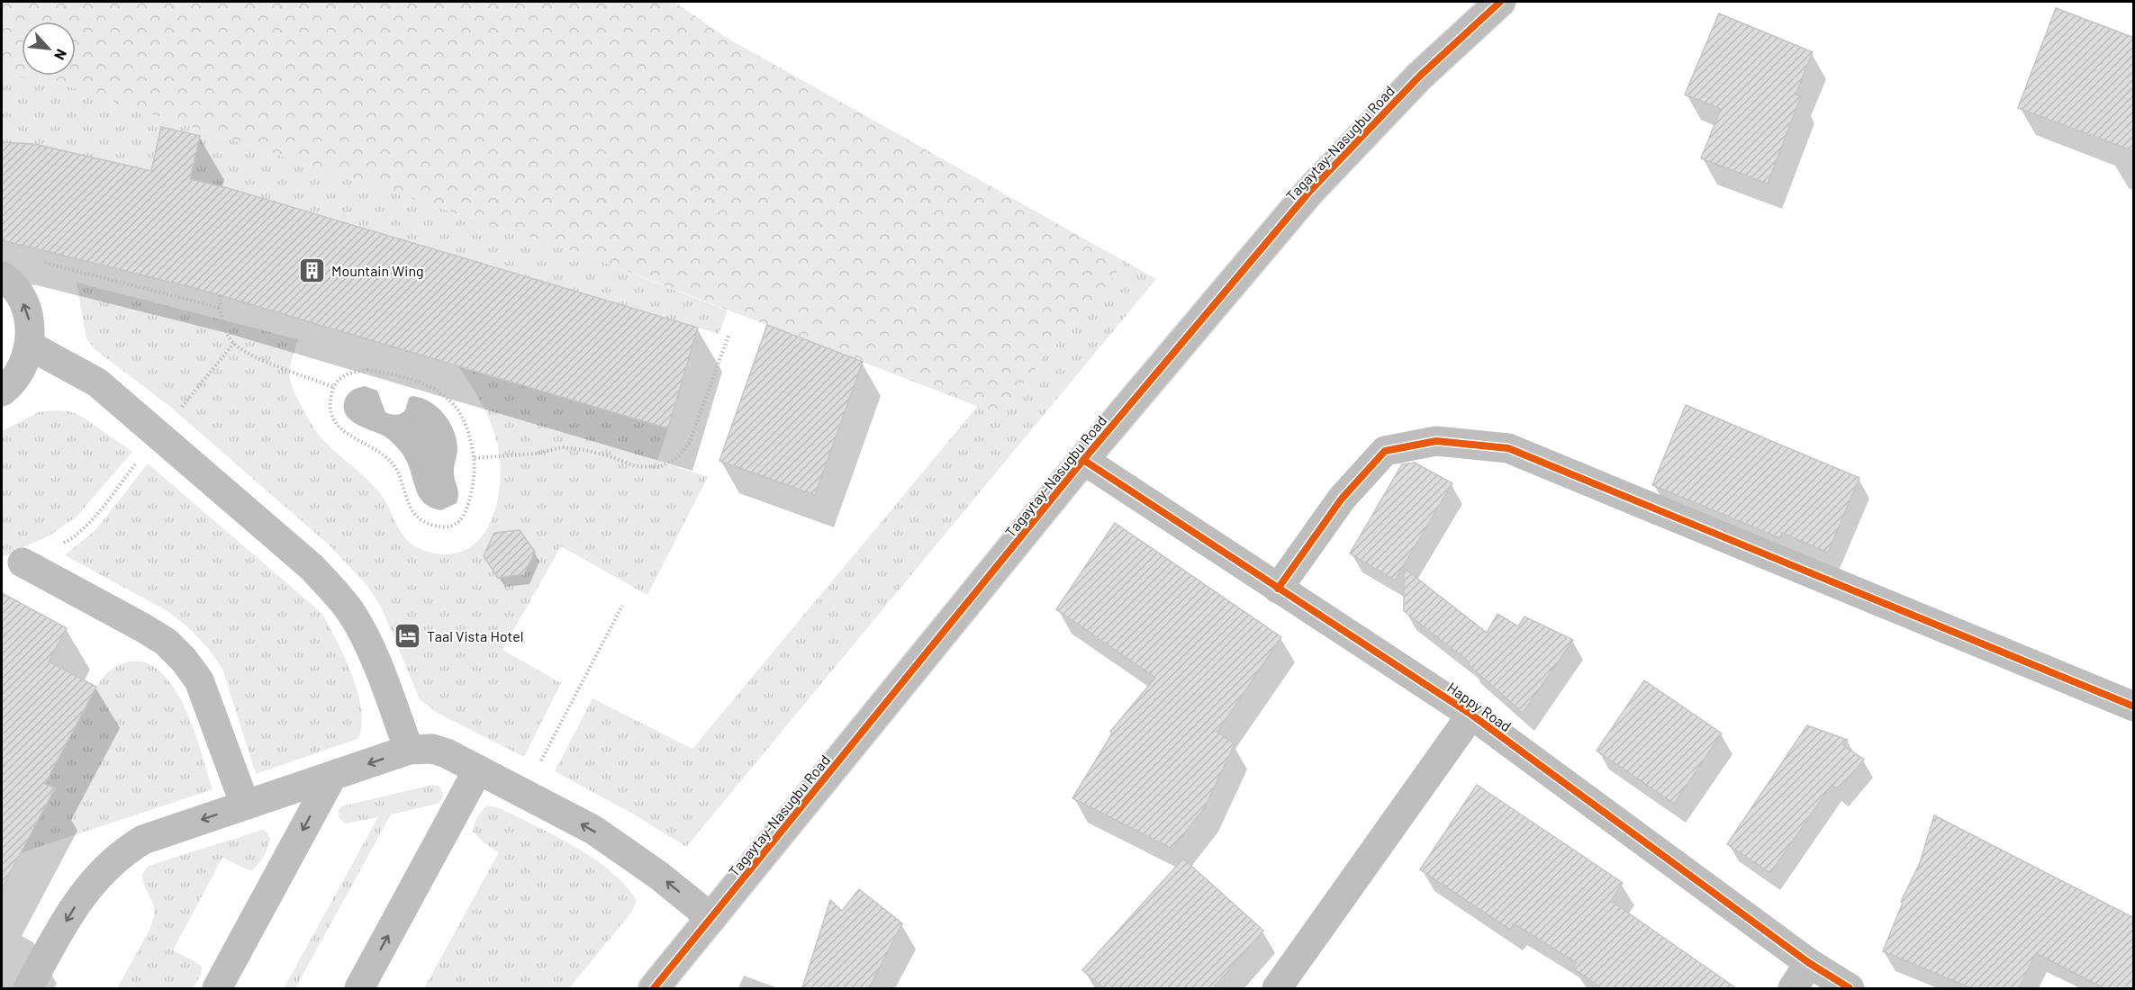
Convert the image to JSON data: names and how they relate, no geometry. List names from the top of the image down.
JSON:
{
  "streets": {
    "main road": ["Tagaytay-Nasugbu Road"],
    "street": ["Happy Road"]
  },
  "crossings": [
    ["Tagaytay-Nasugbu Road", "Happy Road"]
  ],
  "places": {
    "building": ["Mountain Wing"],
    "hotel": ["Taal Vista Hotel"]
  },
  "north": "bottom right"
}
